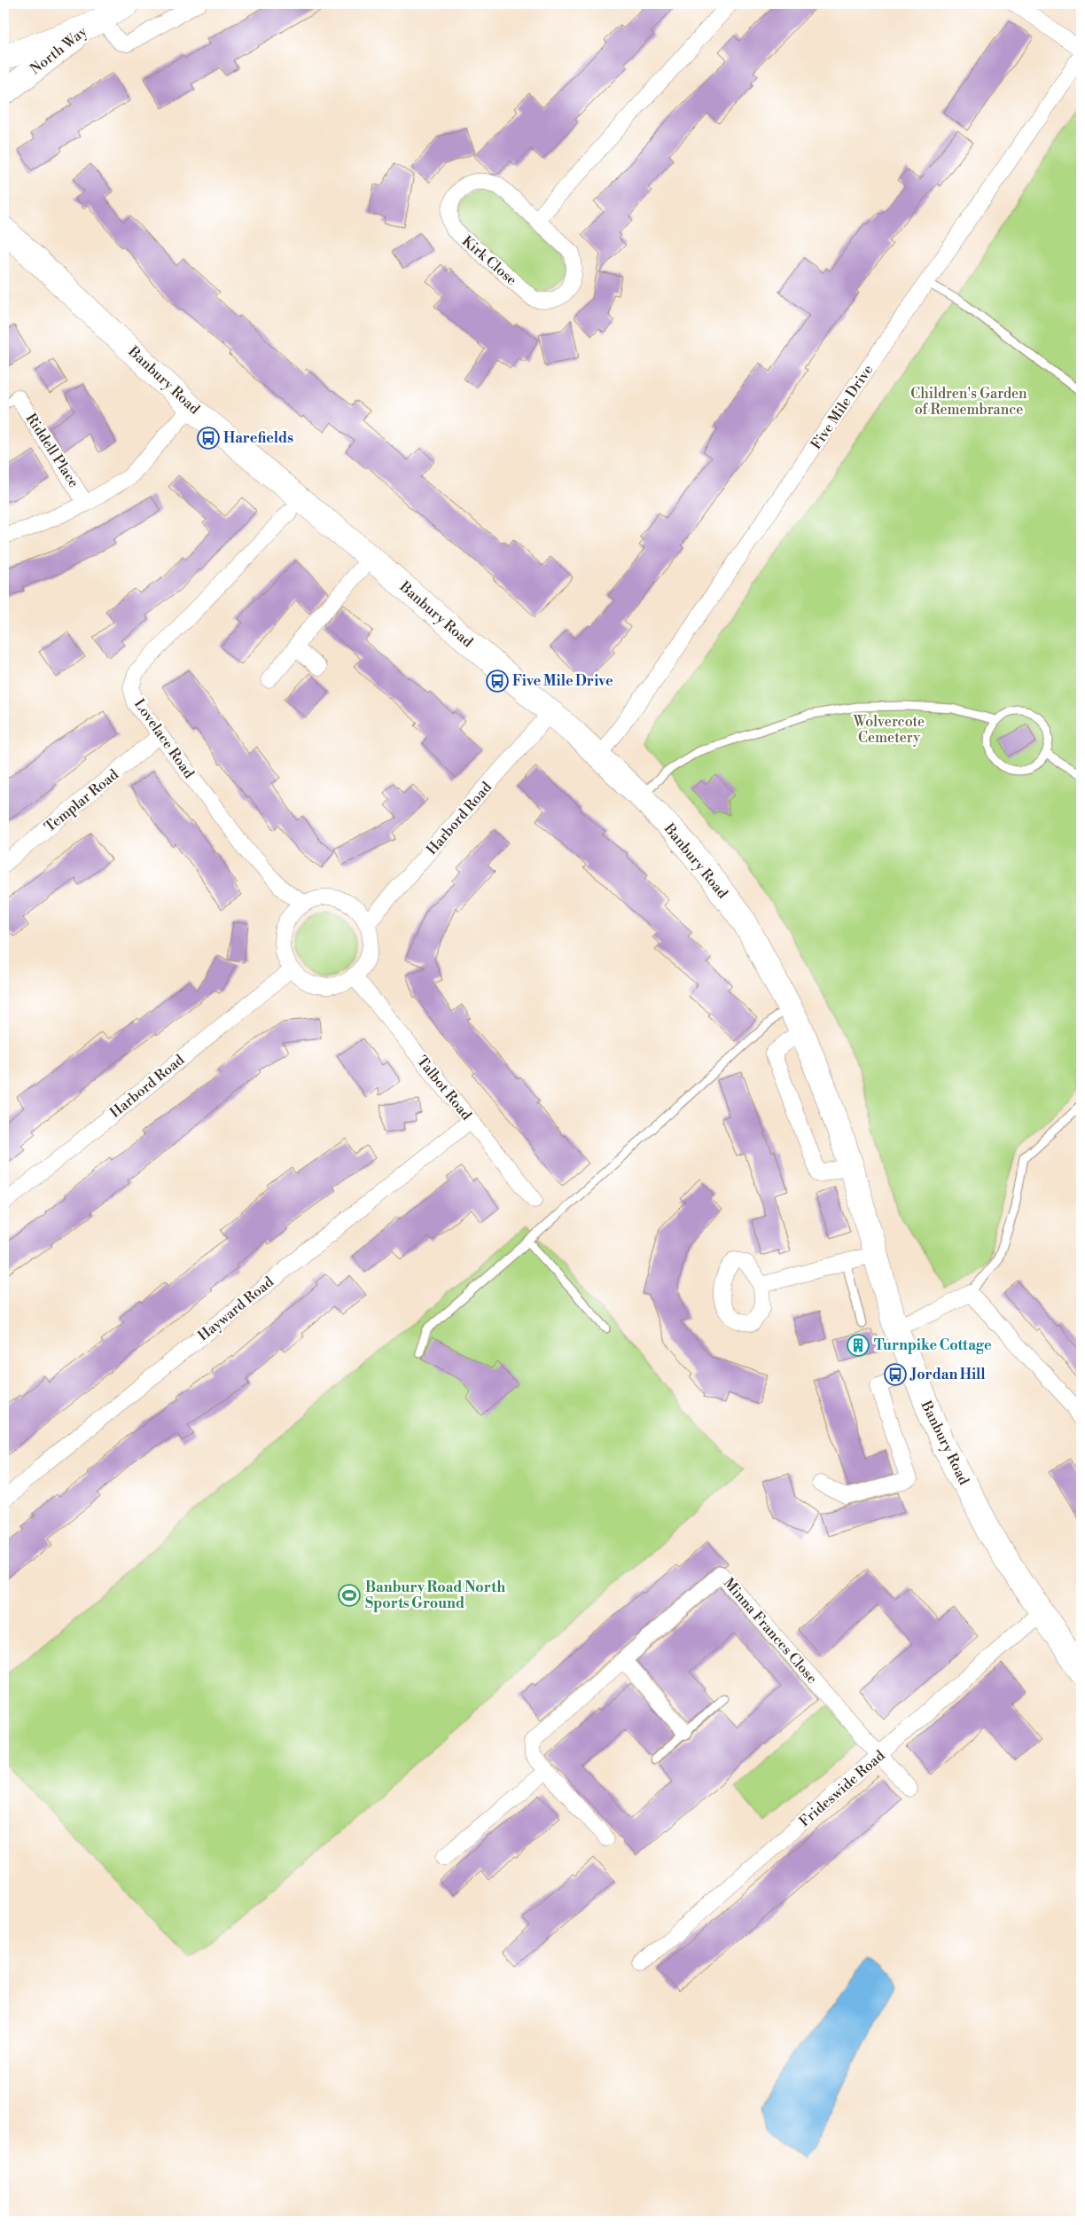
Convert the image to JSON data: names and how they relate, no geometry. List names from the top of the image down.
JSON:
{
  "streets": {
    "main road": ["North Way", "Banbury Road"],
    "street": [
      "Kirk Close",
      "Five Mile Drive",
      "Riddell Place",
      "Lovelace Road",
      "Templar Road",
      "Harbord Road",
      "Talbot Road",
      "Hayward Road",
      "Minna Frances Close",
      "Frideswide Road"
    ]
  },
  "crossings": [
    ["Banbury Road", "Five Mile Drive"],
    ["Banbury Road", "Harbord Road"],
    ["Banbury Road", "Frideswide Road"],
    ["Lovelace Road", "Templar Road"],
    ["Lovelace Road", "Harbord Road"],
    ["Lovelace Road", "Talbot Road"],
    ["Harbord Road", "Talbot Road"],
    ["Talbot Road", "Hayward Road"],
    ["Minna Frances Close", "Frideswide Road"]
  ],
  "parks": ["Children's Garden of Remembrance", "Wolvercote Cemetery"],
  "places": {
    "bus stop": ["Harefields", "Five Mile Drive", "Jordan Hill"],
    "building": ["Turnpike Cottage"],
    "sports": ["Banbury Road North Sports Ground"]
  }
}
